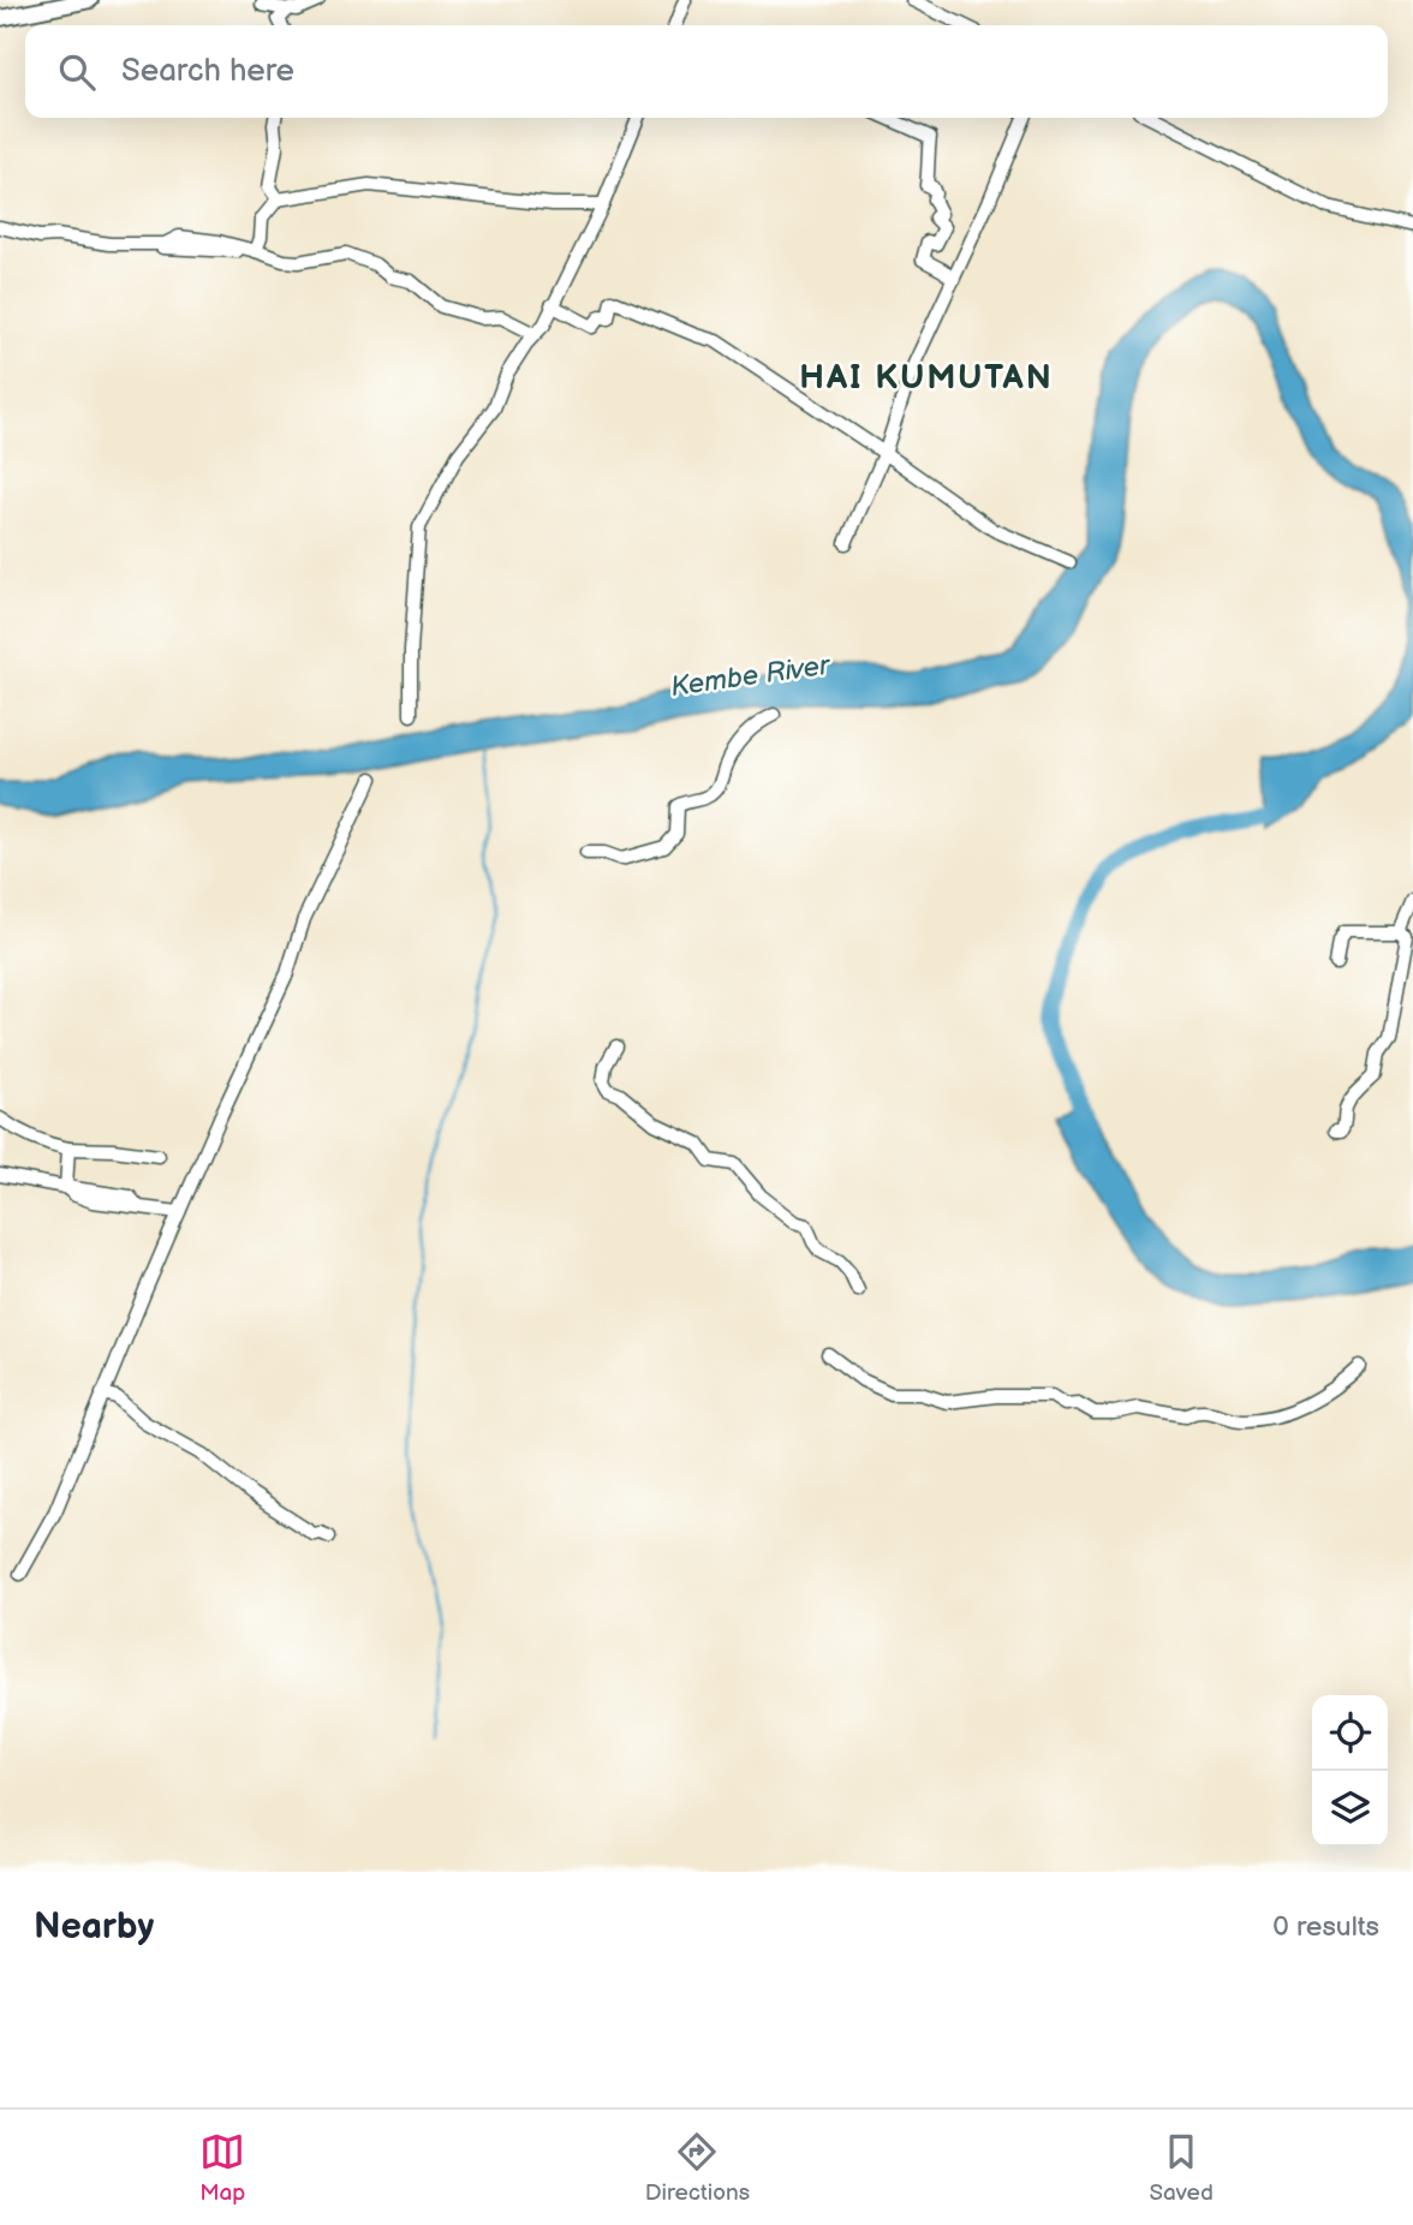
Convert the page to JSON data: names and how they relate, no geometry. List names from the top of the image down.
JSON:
{
  "districts": ["HAI KUMUTAN"],
  "water": ["Kembe River"],
  "page": {
    "search": "Search here",
    "heading": ["Nearby", "0 results"],
    "nav": ["Map", "Directions", "Saved"]
  }
}
